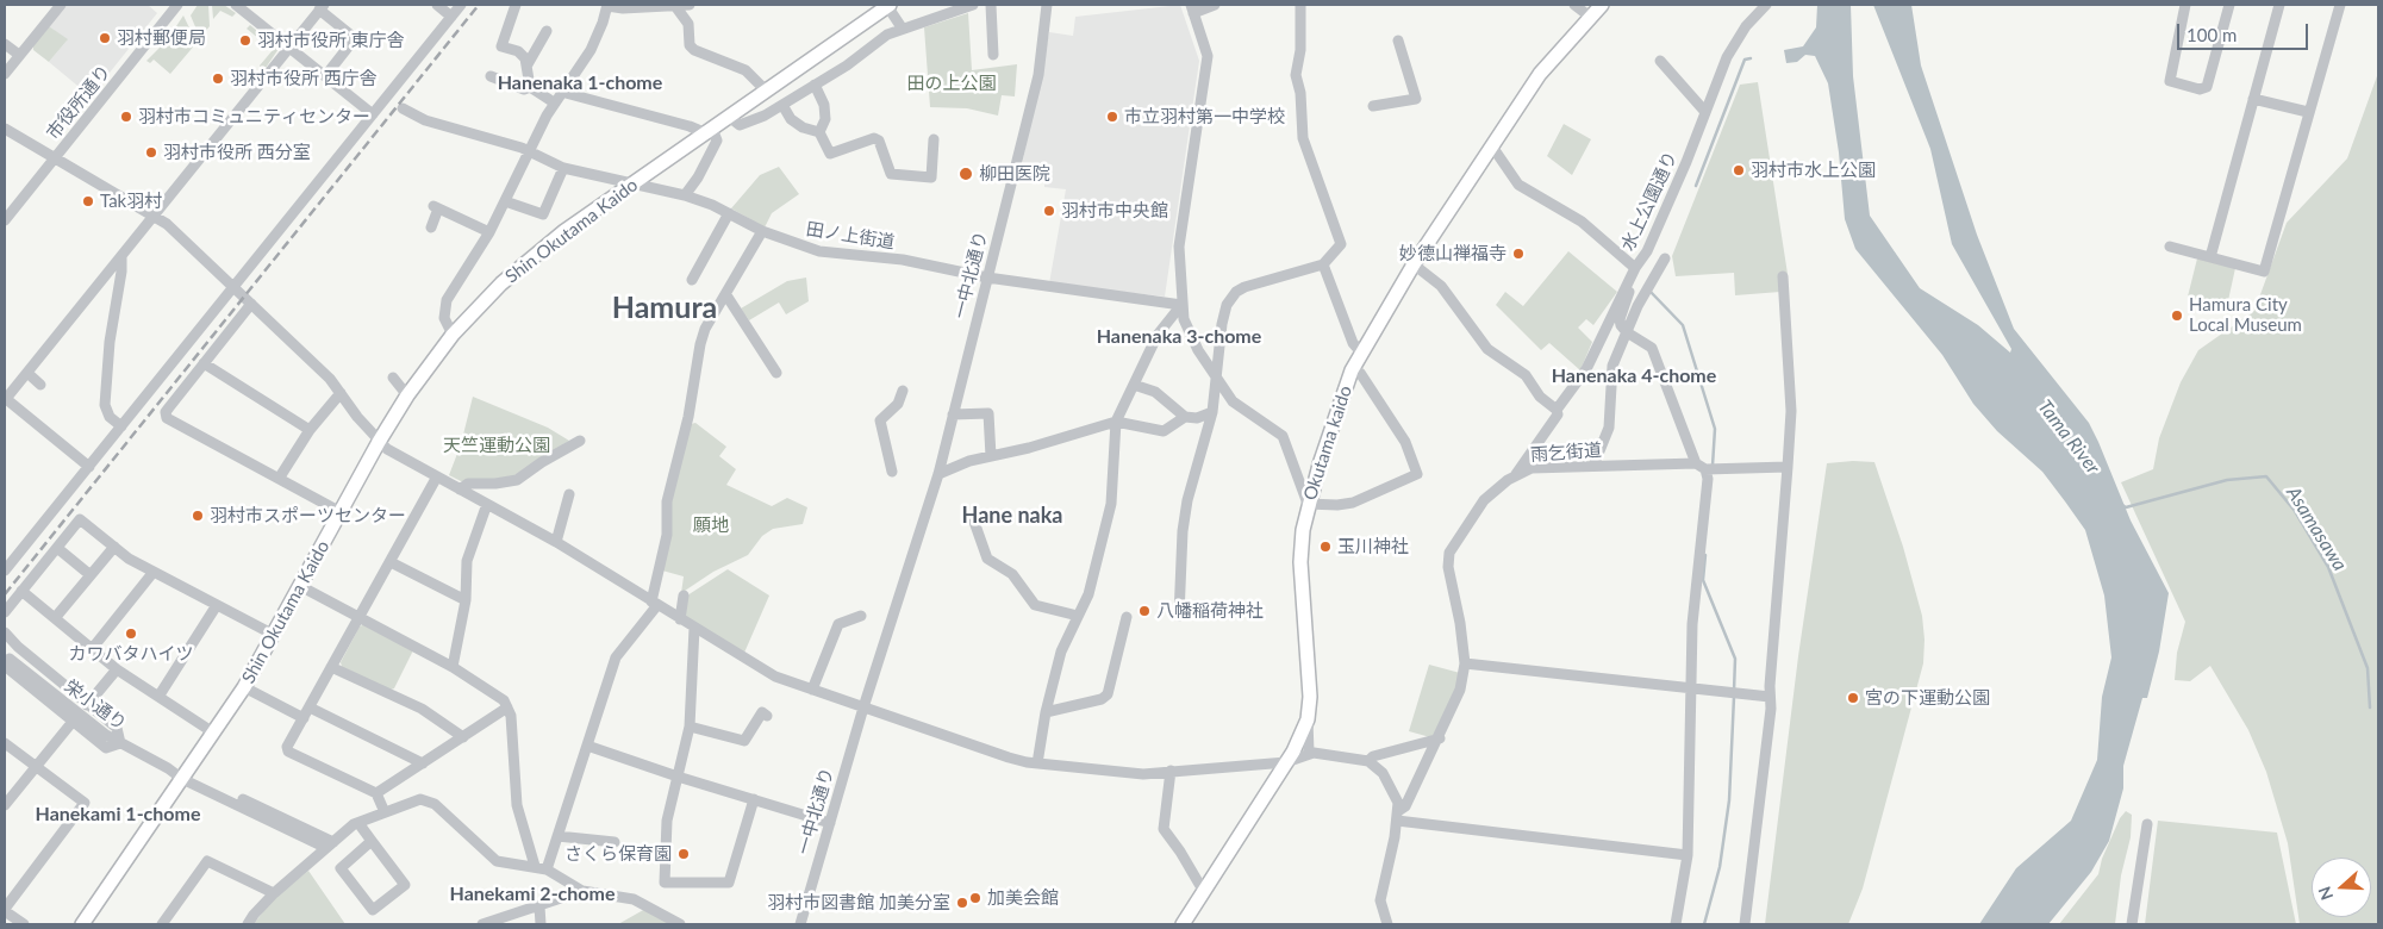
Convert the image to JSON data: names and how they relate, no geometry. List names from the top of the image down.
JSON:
{
  "streets": {
    "main road": ["Shin Okutama Kaido", "Okutama kaido"],
    "street": [
      "市役所通り",
      "水上公園通り",
      "田ノ上街道",
      "一中北通り",
      "雨乞街道",
      "栄小通り"
    ]
  },
  "crossings": [
    ["水上公園通り", "雨乞街道"],
    ["Shin Okutama Kaido", "田ノ上街道"],
    ["Shin Okutama Kaido", "栄小通り"],
    ["田ノ上街道", "一中北通り"]
  ],
  "districts": [
    "Hanenaka 1-chome",
    "Hamura",
    "Hanenaka 3-chome",
    "Hanenaka 4-chome",
    "Hane naka",
    "Hanekami 1-chome",
    "Hanekami 2-chome"
  ],
  "water": ["Tama River", "Asamasawa"],
  "parks": ["田の上公園", "天竺運動公園", "願地"],
  "places": [
    "羽村郵便局",
    "羽村市役所 東庁舎",
    "羽村市役所 西庁舎",
    "羽村市コミュニティセンター",
    "市立羽村第一中学校",
    "羽村市役所 西分室",
    "羽村市水上公園",
    "柳田医院",
    "Tak羽村",
    "羽村市中央館",
    "妙德山禅福寺",
    "Hamura City Local Museum",
    "羽村市スポーツセンター",
    "玉川神社",
    "八幡稲荷神社",
    "カワバタハイツ",
    "宮の下運動公園",
    "さくら保育園",
    "加美会館",
    "羽村市図書館 加美分室"
  ],
  "scale_bar": "100 m",
  "north": "left"
}
